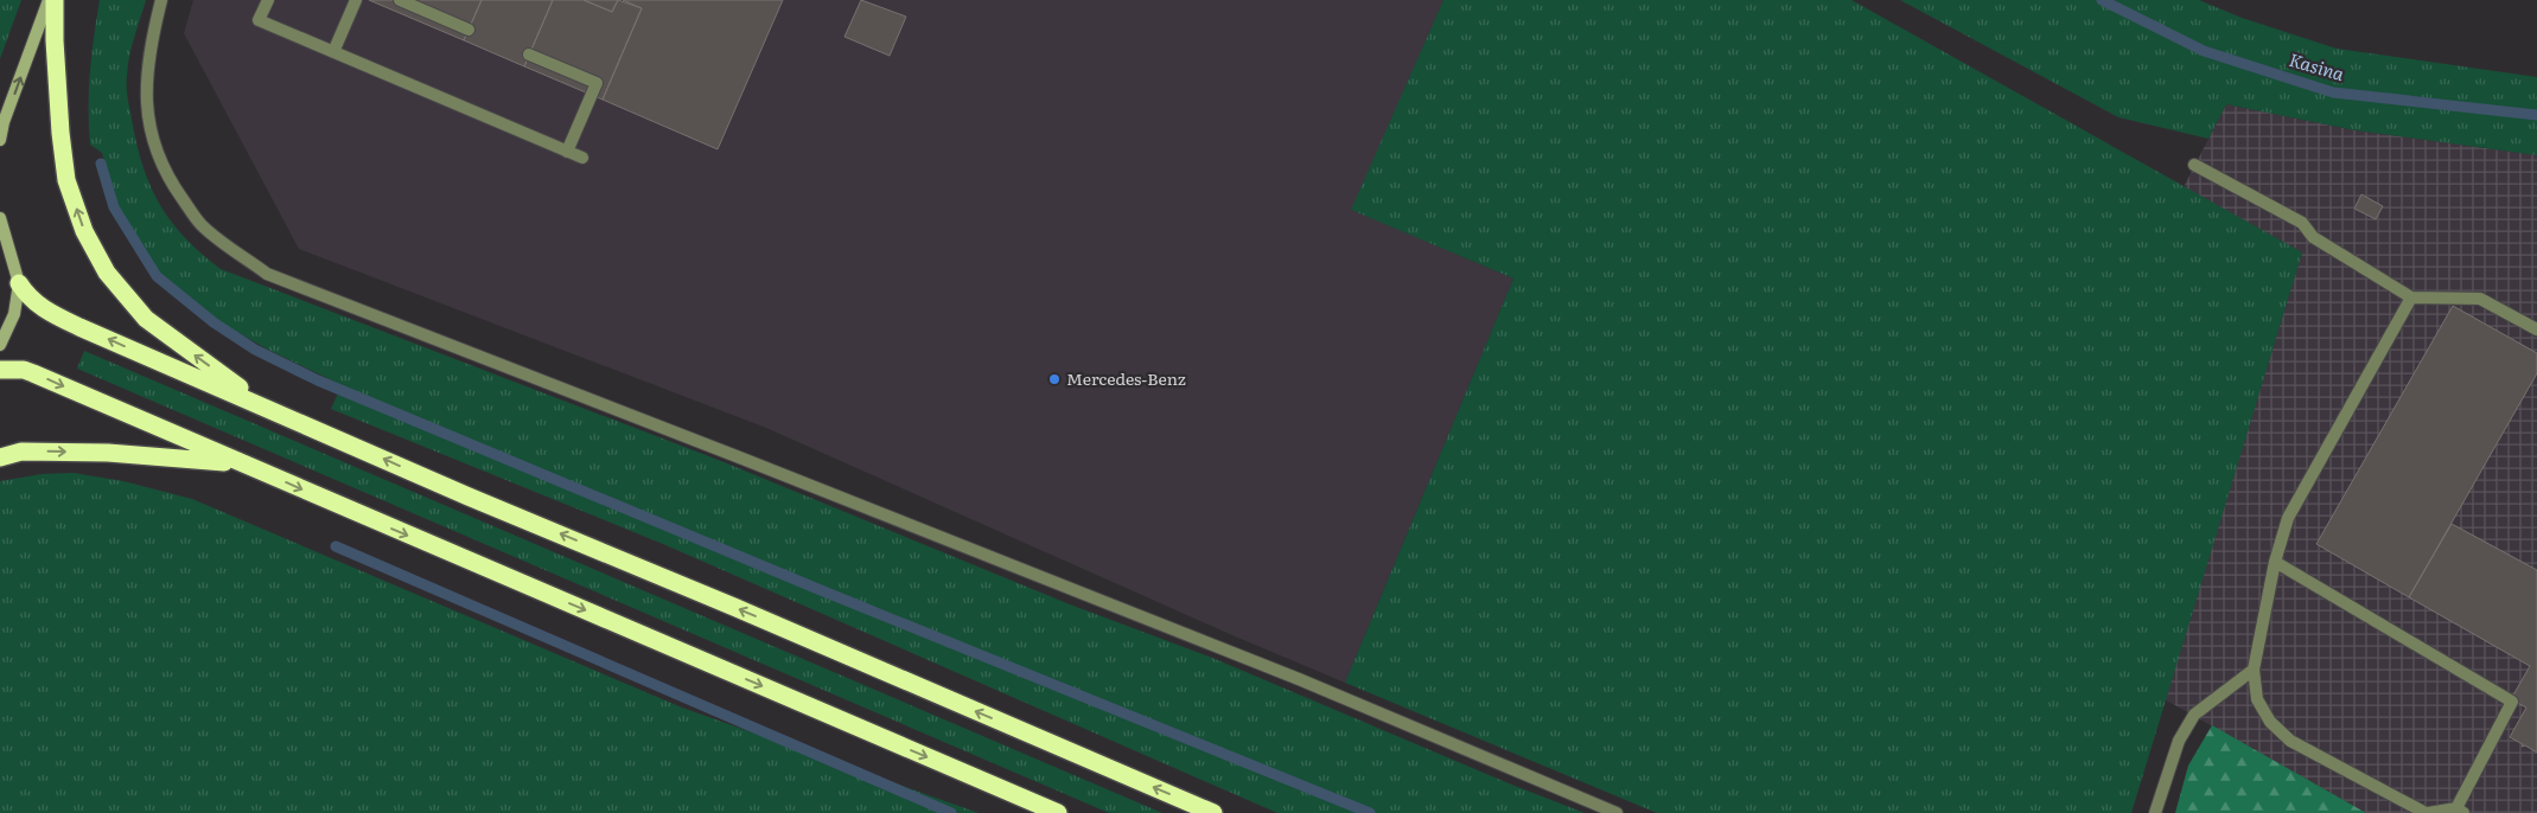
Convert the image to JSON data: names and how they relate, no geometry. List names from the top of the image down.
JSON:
{
  "water": ["Kasina"],
  "places": ["Mercedes-Benz"]
}
